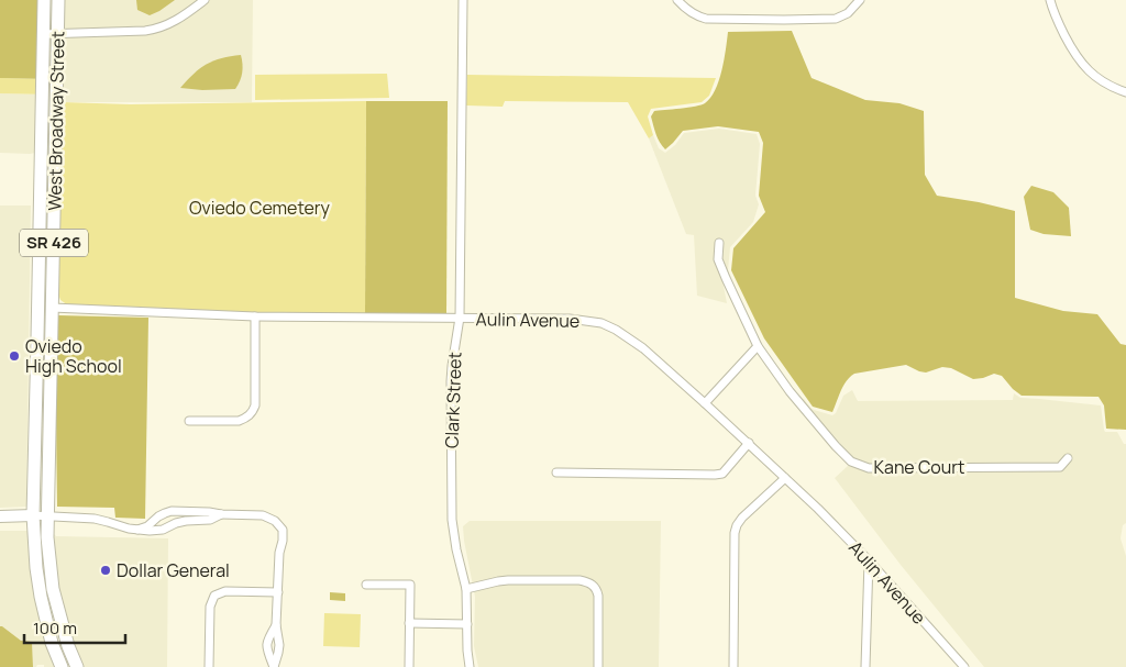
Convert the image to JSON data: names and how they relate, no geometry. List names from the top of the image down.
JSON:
{
  "streets": {
    "main road": ["West Broadway Street", "SR 426"],
    "street": ["Aulin Avenue", "Clark Street", "Kane Court"]
  },
  "crossings": [
    ["West Broadway Street", "Aulin Avenue"],
    ["Aulin Avenue", "Clark Street"]
  ],
  "parks": ["Oviedo Cemetery"],
  "places": ["Oviedo High School", "Dollar General"],
  "scale_bar": "100 m"
}
